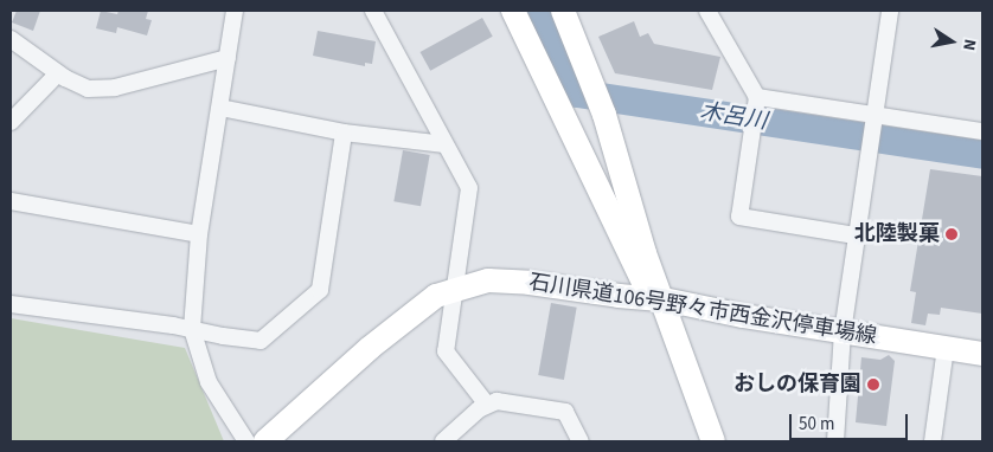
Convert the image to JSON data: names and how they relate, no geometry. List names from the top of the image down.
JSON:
{
  "streets": {
    "main road": ["石川県道106号野々市西金沢停車場線"]
  },
  "water": ["木呂川"],
  "places": ["北陸製菓", "おしの保育園"],
  "scale_bar": "50 m",
  "north": "right"
}
